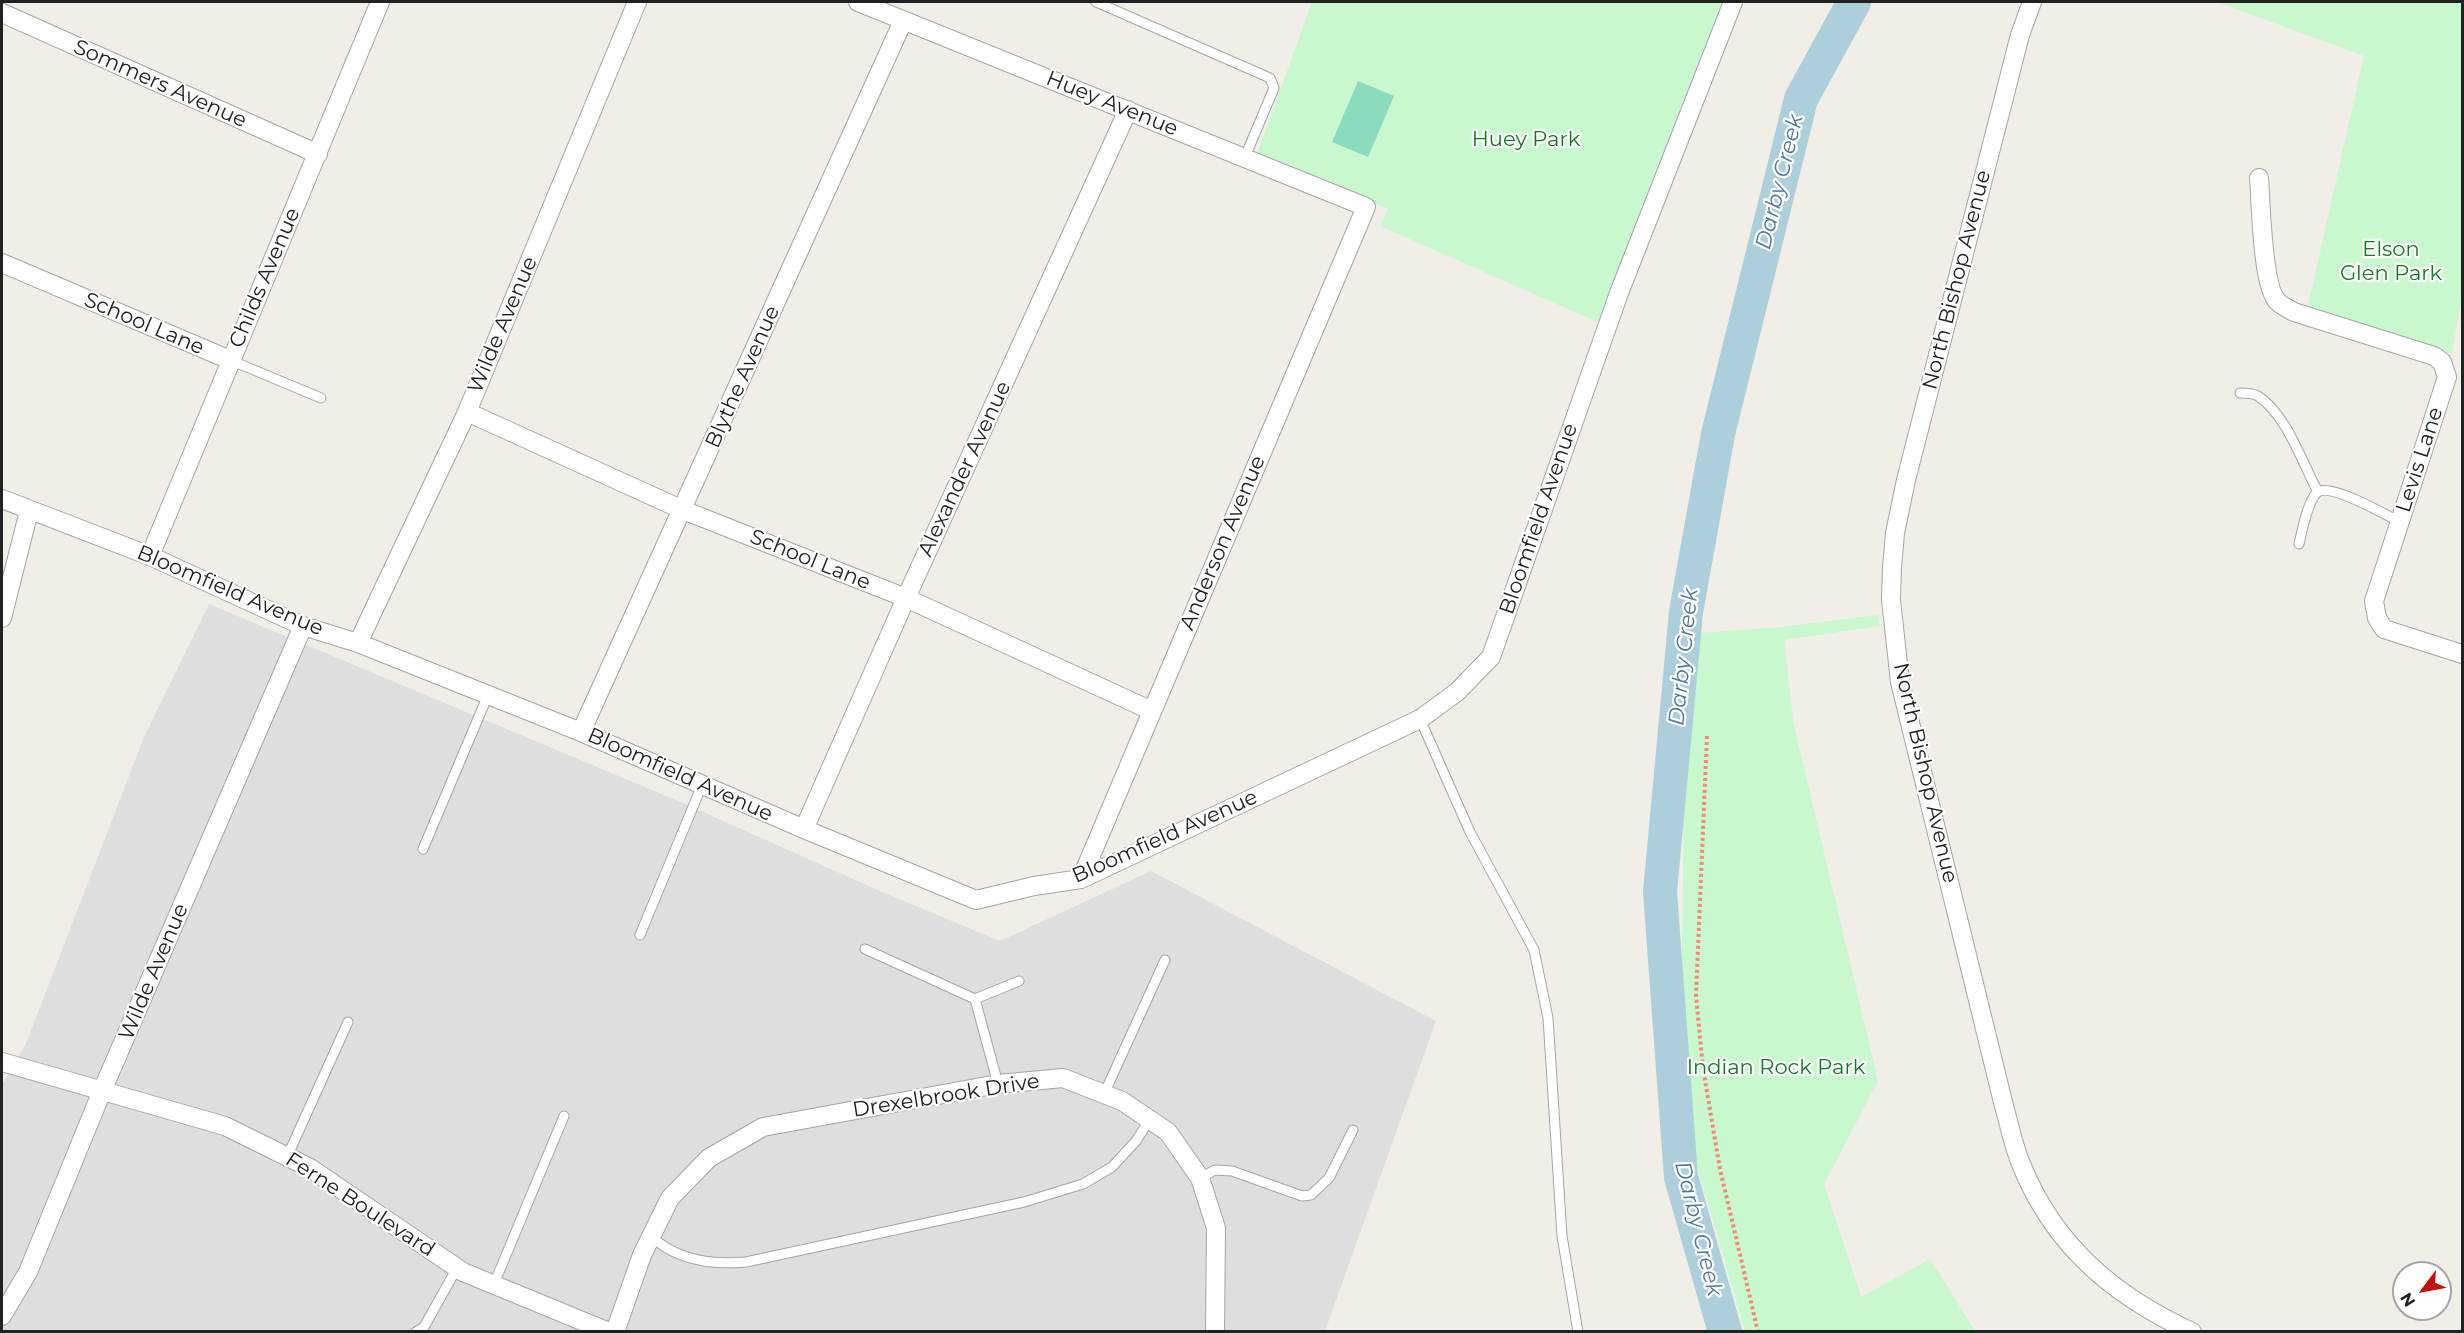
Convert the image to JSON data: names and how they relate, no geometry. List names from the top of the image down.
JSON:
{
  "streets": {
    "street": [
      "Sommers Avenue",
      "Huey Avenue",
      "Childs Avenue",
      "North Bishop Avenue",
      "School Lane",
      "Wilde Avenue",
      "Blythe Avenue",
      "Levis Lane",
      "Alexander Avenue",
      "Bloomfield Avenue",
      "Anderson Avenue",
      "Drexelbrook Drive",
      "Ferne Boulevard"
    ]
  },
  "crossings": [
    ["Sommers Avenue", "Childs Avenue"],
    ["Huey Avenue", "Blythe Avenue"],
    ["Huey Avenue", "Alexander Avenue"],
    ["Huey Avenue", "Anderson Avenue"],
    ["Childs Avenue", "School Lane"],
    ["Childs Avenue", "Bloomfield Avenue"],
    ["School Lane", "Wilde Avenue"],
    ["School Lane", "Blythe Avenue"],
    ["School Lane", "Alexander Avenue"],
    ["School Lane", "Anderson Avenue"],
    ["Wilde Avenue", "Bloomfield Avenue"],
    ["Wilde Avenue", "Ferne Boulevard"],
    ["Blythe Avenue", "Bloomfield Avenue"],
    ["Alexander Avenue", "Bloomfield Avenue"],
    ["Bloomfield Avenue", "Anderson Avenue"]
  ],
  "water": ["Darby Creek"],
  "parks": ["Huey Park", "Elson Glen Park", "Indian Rock Park"],
  "north": "bottom left"
}
